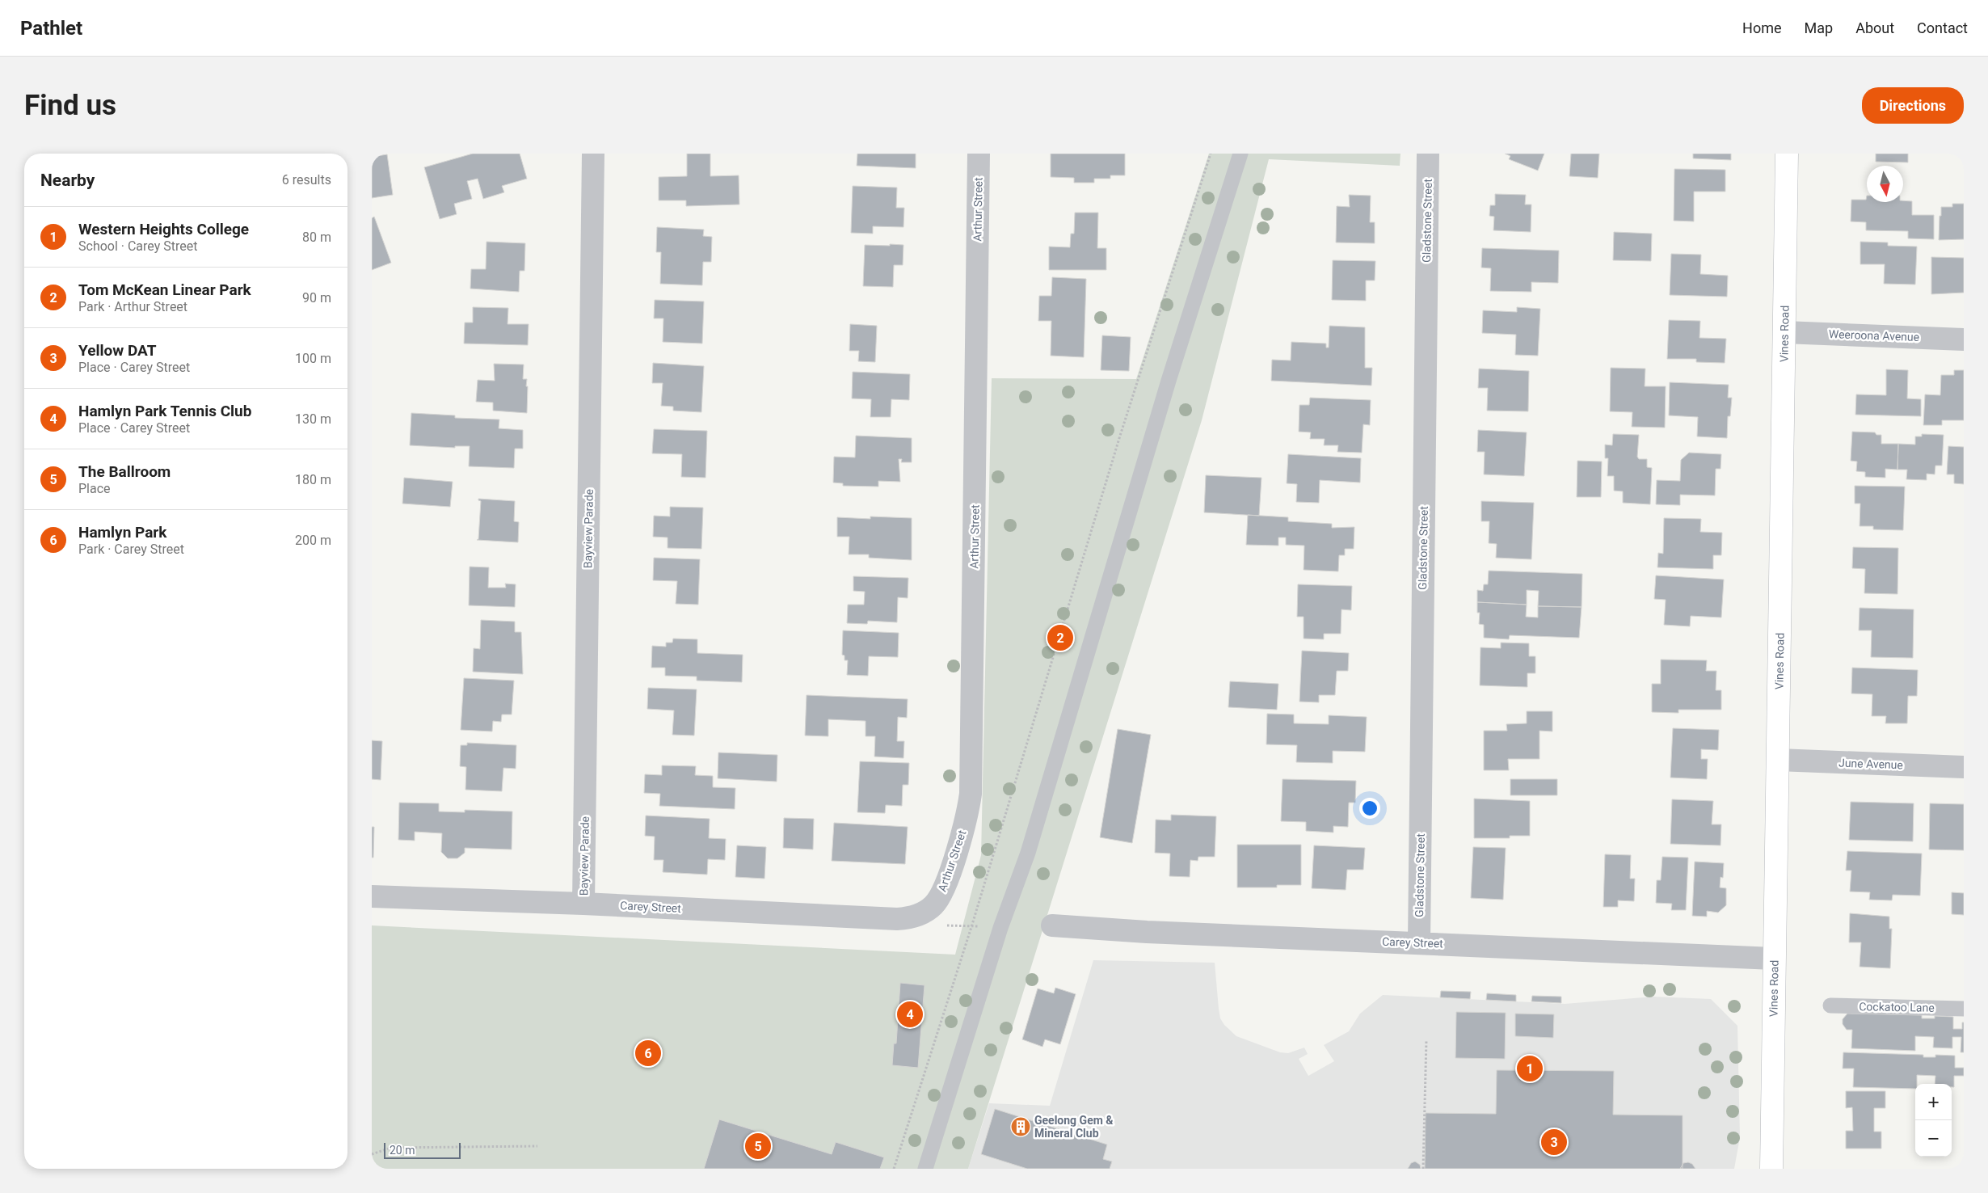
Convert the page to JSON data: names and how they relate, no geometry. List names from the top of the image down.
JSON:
{
  "streets": {
    "main road": ["Vines Road"],
    "street": [
      "Arthur Street",
      "Gladstone Street",
      "Weeroona Avenue",
      "Bayview Parade",
      "June Avenue",
      "Carey Street"
    ],
    "lane": ["Cockatoo Lane"]
  },
  "crossings": [
    ["Arthur Street", "Carey Street"],
    ["Gladstone Street", "Carey Street"],
    ["Vines Road", "Weeroona Avenue"],
    ["Vines Road", "June Avenue"],
    ["Vines Road", "Carey Street"],
    ["Bayview Parade", "Carey Street"]
  ],
  "places": {
    "building": ["Geelong Gem & Mineral Club"]
  },
  "scale_bar": "20 m",
  "north": "bottom",
  "page": {
    "header": "Pathlet",
    "nav": [
      "Home",
      "Map",
      "About",
      "Contact"
    ],
    "buttons": "Directions",
    "title": "Find us",
    "heading": ["Nearby", "6 results"],
    "list": [
      {
        "mark": "1",
        "name": "Western Heights College",
        "note": "School · Carey Street",
        "value": "80 m"
      },
      {
        "mark": "2",
        "name": "Tom McKean Linear Park",
        "note": "Park · Arthur Street",
        "value": "90 m"
      },
      {
        "mark": "3",
        "name": "Yellow DAT",
        "note": "Place · Carey Street",
        "value": "100 m"
      },
      {
        "mark": "4",
        "name": "Hamlyn Park Tennis Club",
        "note": "Place · Carey Street",
        "value": "130 m"
      },
      {
        "mark": "5",
        "name": "The Ballroom",
        "note": "Place",
        "value": "180 m"
      },
      {
        "mark": "6",
        "name": "Hamlyn Park",
        "note": "Park · Carey Street",
        "value": "200 m"
      }
    ],
    "pins": [
      "2",
      "4",
      "6",
      "1",
      "3",
      "5"
    ],
    "map_buttons": ["+", "−"],
    "scale": "20 m"
  }
}
